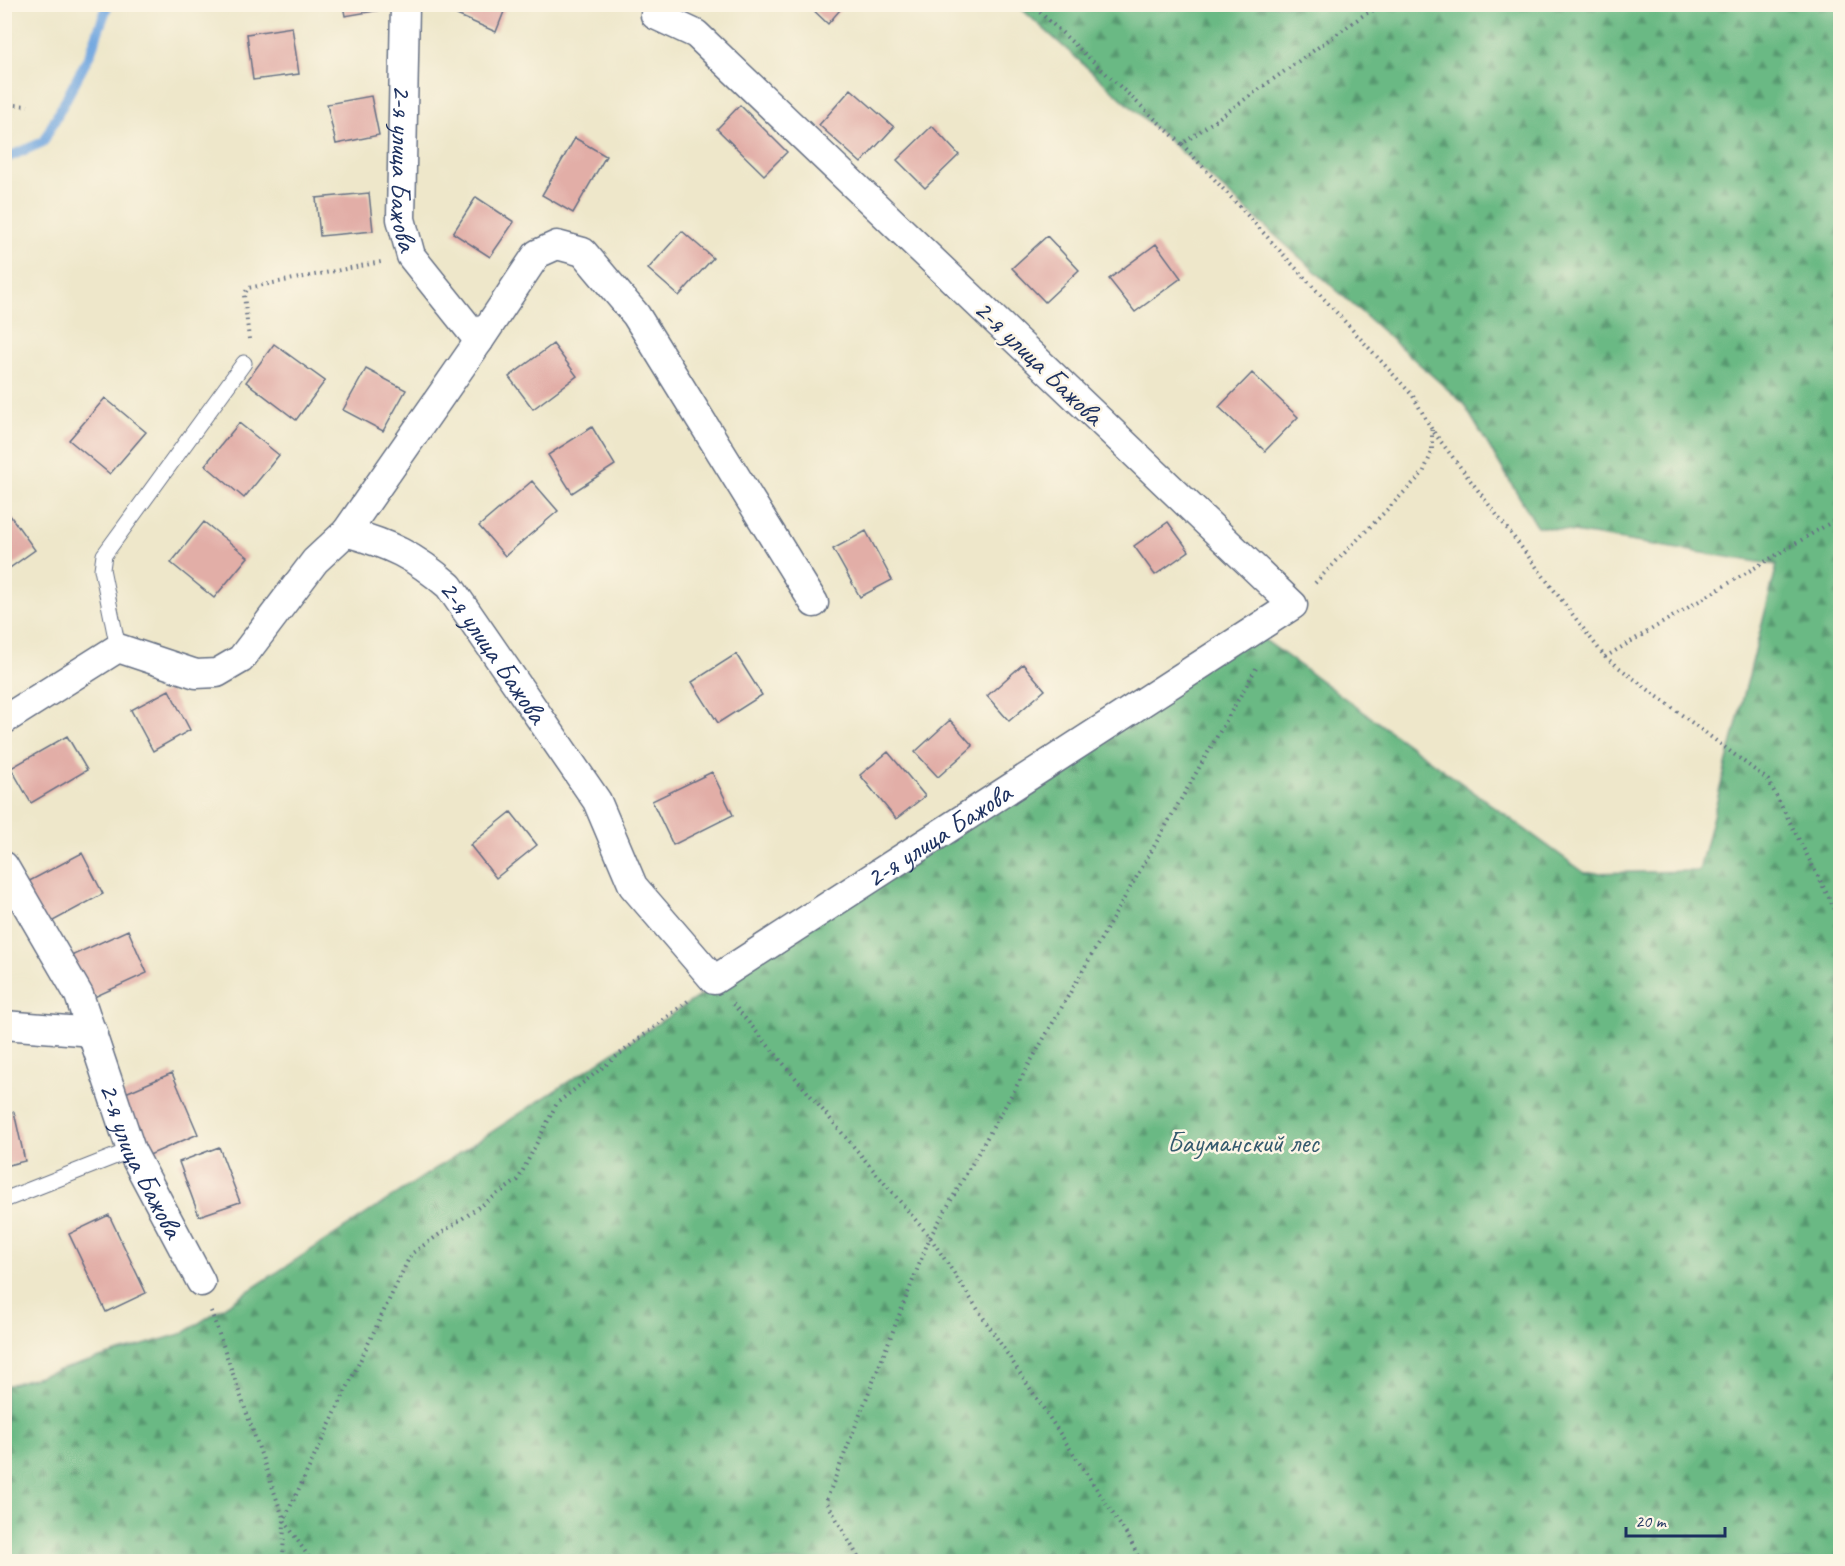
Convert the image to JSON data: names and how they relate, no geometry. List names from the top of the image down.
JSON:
{
  "streets": {
    "street": ["2-я улица Бажова"]
  },
  "parks": ["Бауманский лес"],
  "scale_bar": "20 m"
}
